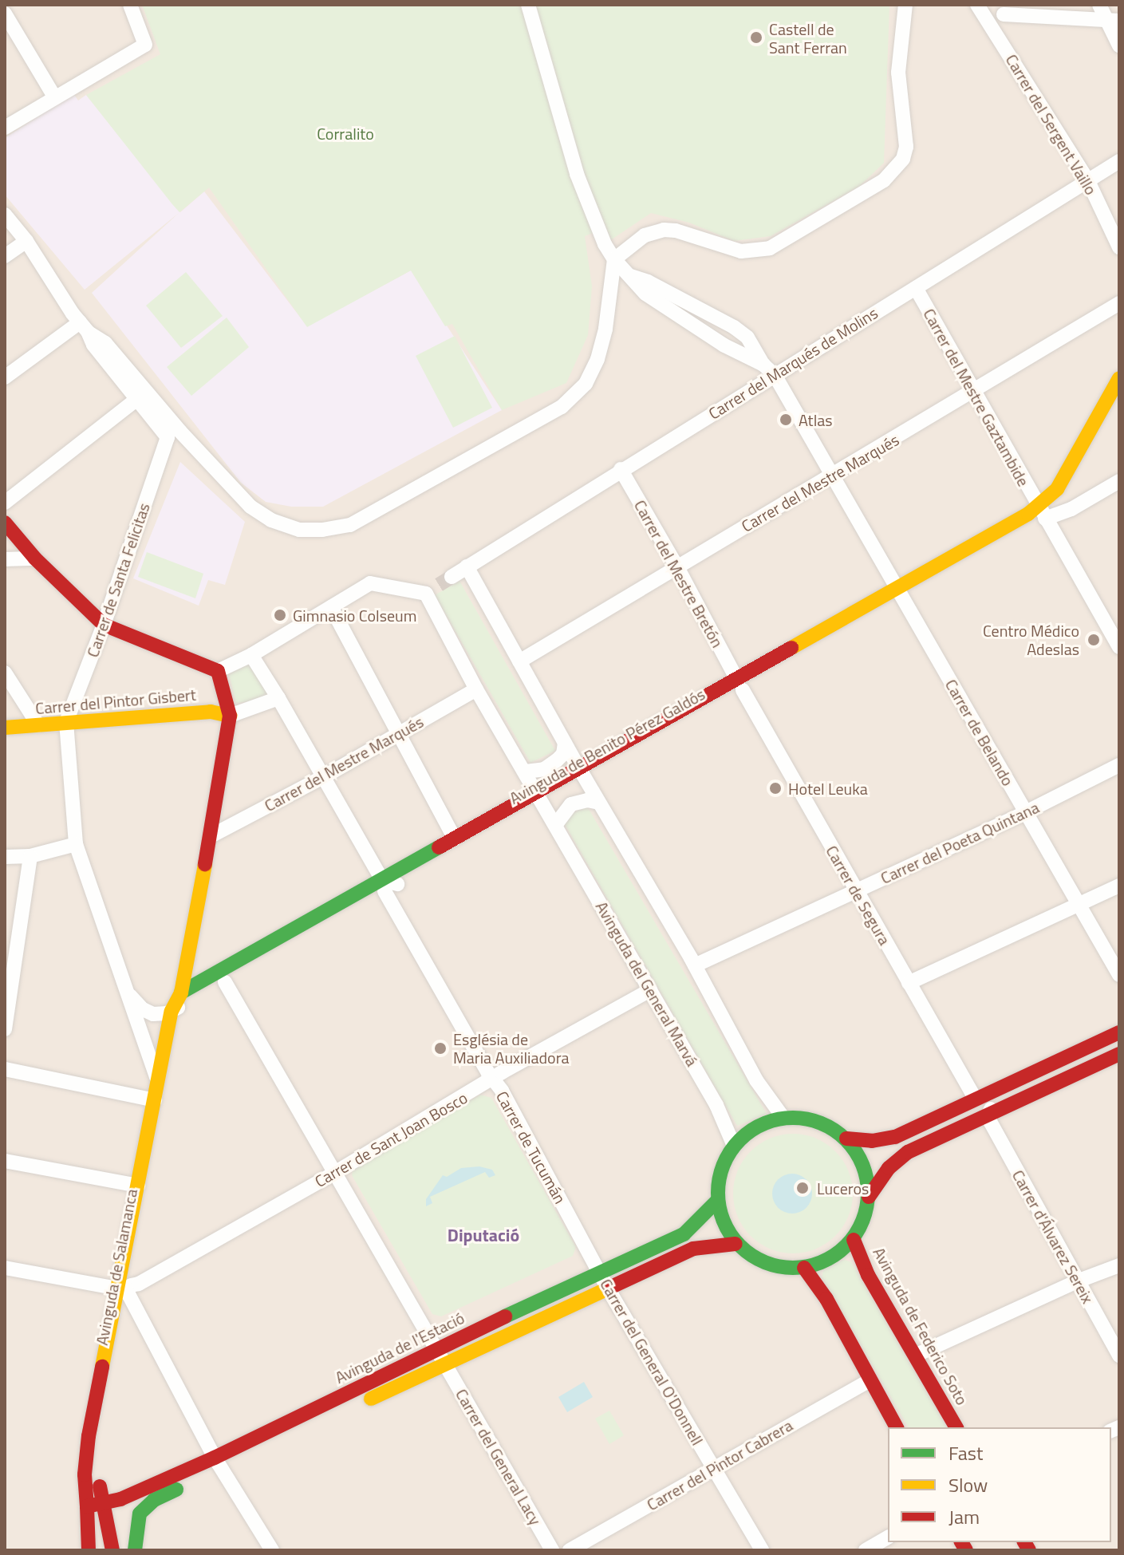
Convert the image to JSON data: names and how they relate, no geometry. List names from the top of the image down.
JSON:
{
  "streets": {
    "main road": [
      "Carrer del Pintor Gisbert",
      "Avinguda de Benito Pérez Galdós",
      "Avinguda de Salamanca",
      "Avinguda de Federico Soto",
      "Avinguda de l'Estació"
    ],
    "street": [
      "Carrer del Sergent Vaillo",
      "Carrer del Marqués de Molins",
      "Carrer del Mestre Gaztambide",
      "Carrer del Mestre Marqués",
      "Carrer del Mestre Bretón",
      "Carrer de Santa Felicitas",
      "Carrer de Belando",
      "Carrer del Poeta Quintana",
      "Carrer de Segura",
      "Avinguda del General Marvá",
      "Carrer de Sant Joan Bosco",
      "Carrer de Tucumán",
      "Carrer d'Álvarez Sereix",
      "Carrer del General O'Donnell",
      "Carrer del General Lacy",
      "Carrer del Pintor Cabrera"
    ]
  },
  "crossings": [
    ["Carrer del Sergent Vaillo", "Carrer del Marqués de Molins"],
    ["Carrer del Marqués de Molins", "Carrer del Mestre Gaztambide"],
    ["Carrer del Marqués de Molins", "Carrer del Mestre Bretón"],
    ["Carrer del Marqués de Molins", "Carrer de Belando"],
    ["Carrer del Mestre Gaztambide", "Carrer del Mestre Marqués"],
    ["Carrer del Mestre Gaztambide", "Avinguda de Benito Pérez Galdós"],
    ["Carrer del Mestre Marqués", "Carrer del Mestre Bretón"],
    ["Carrer del Mestre Marqués", "Carrer de Belando"],
    ["Carrer del Mestre Marqués", "Avinguda del General Marvá"],
    ["Carrer del Mestre Marqués", "Carrer de Tucumán"],
    ["Carrer del Mestre Marqués", "Avinguda de Salamanca"],
    ["Carrer del Mestre Bretón", "Avinguda de Benito Pérez Galdós"],
    ["Carrer del Mestre Bretón", "Carrer de Segura"],
    ["Carrer de Santa Felicitas", "Carrer del Pintor Gisbert"],
    ["Carrer del Pintor Gisbert", "Avinguda de Salamanca"],
    ["Carrer de Belando", "Avinguda de Benito Pérez Galdós"],
    ["Carrer de Belando", "Carrer del Poeta Quintana"],
    ["Avinguda de Benito Pérez Galdós", "Carrer de Segura"],
    ["Avinguda de Benito Pérez Galdós", "Avinguda del General Marvá"],
    ["Avinguda de Benito Pérez Galdós", "Carrer de Tucumán"],
    ["Avinguda de Benito Pérez Galdós", "Avinguda de Salamanca"],
    ["Avinguda de Benito Pérez Galdós", "Carrer del General Lacy"],
    ["Carrer del Poeta Quintana", "Carrer de Segura"],
    ["Avinguda del General Marvá", "Carrer de Sant Joan Bosco"],
    ["Avinguda del General Marvá", "Avinguda de Federico Soto"],
    ["Avinguda del General Marvá", "Avinguda de l'Estació"],
    ["Carrer de Sant Joan Bosco", "Carrer de Tucumán"],
    ["Carrer de Sant Joan Bosco", "Avinguda de Salamanca"],
    ["Carrer de Sant Joan Bosco", "Carrer del General Lacy"],
    ["Carrer de Tucumán", "Avinguda de l'Estació"],
    ["Carrer de Tucumán", "Carrer del General O'Donnell"],
    ["Avinguda de Salamanca", "Avinguda de l'Estació"],
    ["Avinguda de Federico Soto", "Avinguda de l'Estació"],
    ["Avinguda de l'Estació", "Carrer del General O'Donnell"],
    ["Avinguda de l'Estació", "Carrer del General Lacy"],
    ["Carrer del General O'Donnell", "Carrer del Pintor Cabrera"]
  ],
  "districts": ["Diputació"],
  "parks": ["Corralito"],
  "places": [
    "Castell de Sant Ferran",
    "Atlas",
    "Gimnasio Colseum",
    "Centro Médico Adeslas",
    "Hotel Leuka",
    "Església de Maria Auxiliadora",
    "Luceros"
  ],
  "legend": ["Fast", "Slow", "Jam"]
}
